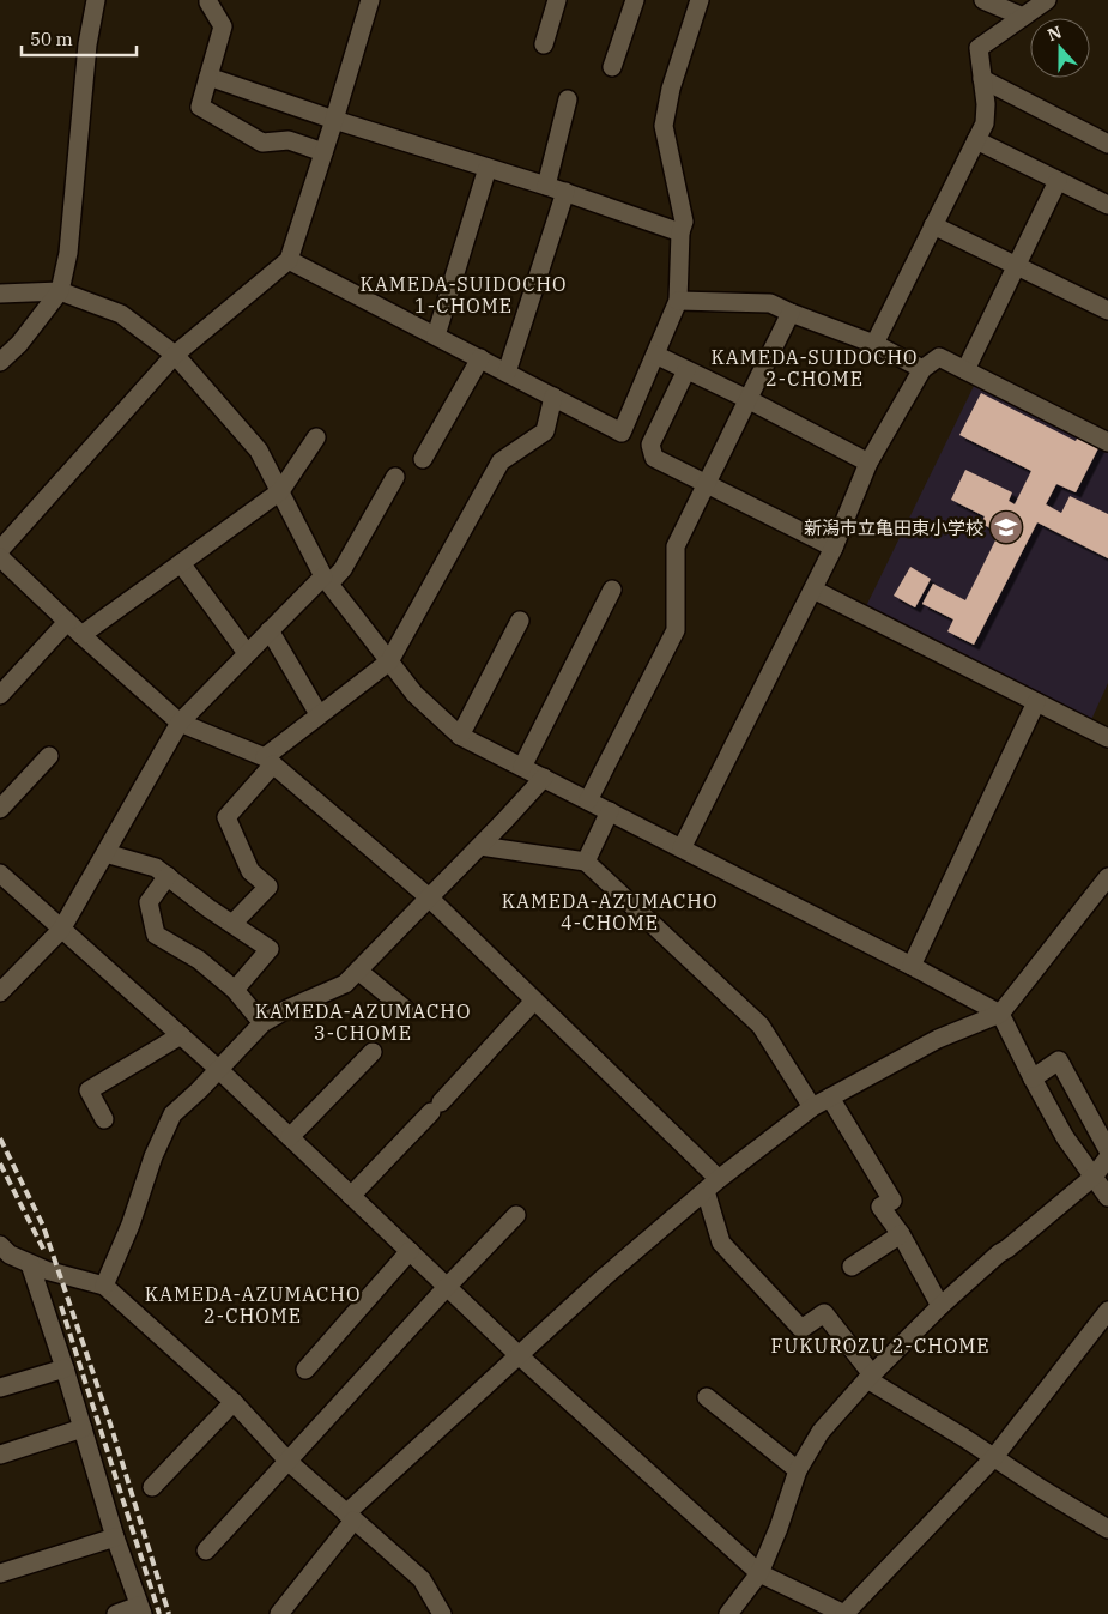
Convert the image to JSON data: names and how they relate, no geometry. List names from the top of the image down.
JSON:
{
  "districts": [
    "KAMEDA-SUIDOCHO 1-CHOME",
    "KAMEDA-SUIDOCHO 2-CHOME",
    "KAMEDA-AZUMACHO 4-CHOME",
    "KAMEDA-AZUMACHO 3-CHOME",
    "KAMEDA-AZUMACHO 2-CHOME",
    "FUKUROZU 2-CHOME"
  ],
  "places": {
    "school or university": ["新潟市立亀田東小学校"]
  },
  "scale_bar": "50 m",
  "north": "top"
}
